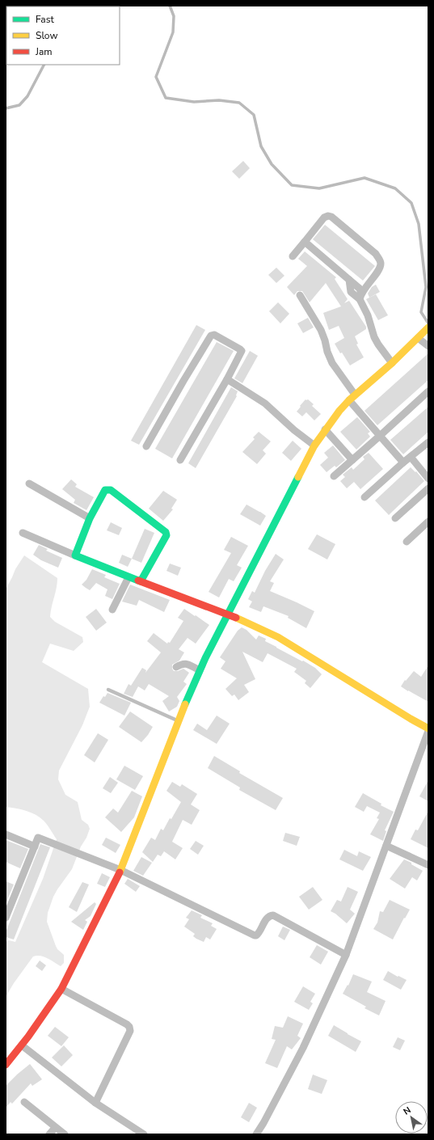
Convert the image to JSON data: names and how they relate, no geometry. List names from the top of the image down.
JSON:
{
  "legend": ["Fast", "Slow", "Jam"],
  "north": "top left"
}
